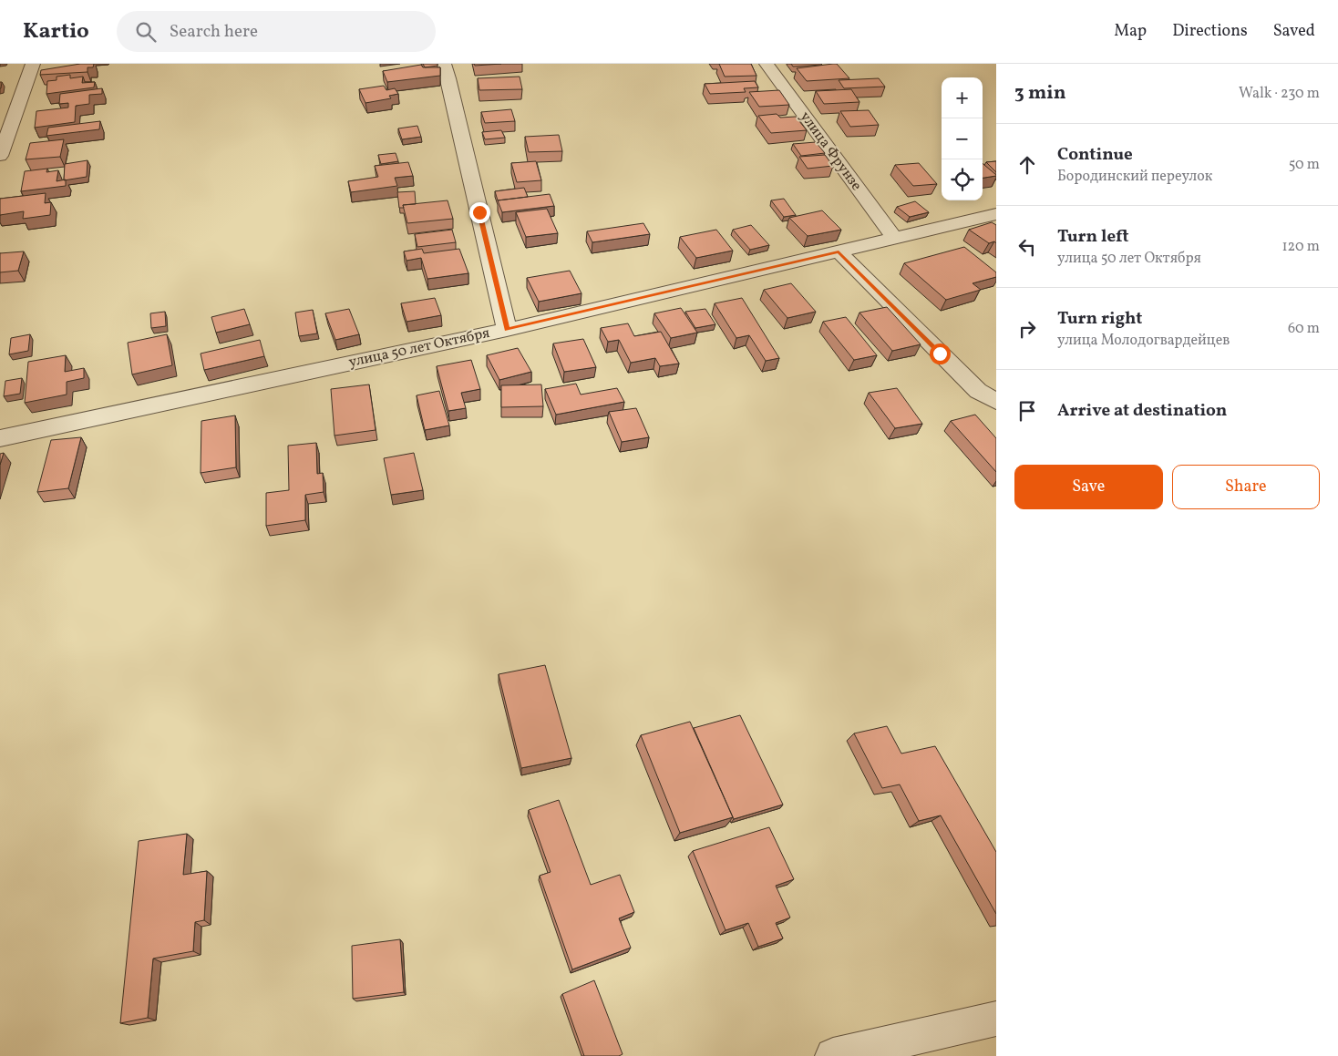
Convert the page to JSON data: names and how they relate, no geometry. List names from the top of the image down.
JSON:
{
  "streets": {
    "street": ["улица Фрунзе", "улица 50 лет Октября"]
  },
  "crossings": [
    ["улица Фрунзе", "улица 50 лет Октября"]
  ],
  "page": {
    "header": "Kartio",
    "search": "Search here",
    "nav": ["Map", "Directions", "Saved"],
    "heading": ["3 min", "Walk · 230 m"],
    "map_buttons": ["+", "−"],
    "list": [
      ["Continue", "Бородинский переулок", "50 m"],
      ["Turn left", "улица 50 лет Октября", "120 m"],
      ["Turn right", "улица Молодогвардейцев", "60 m"],
      "Arrive at destination"
    ],
    "buttons": ["Save", "Share"]
  }
}
